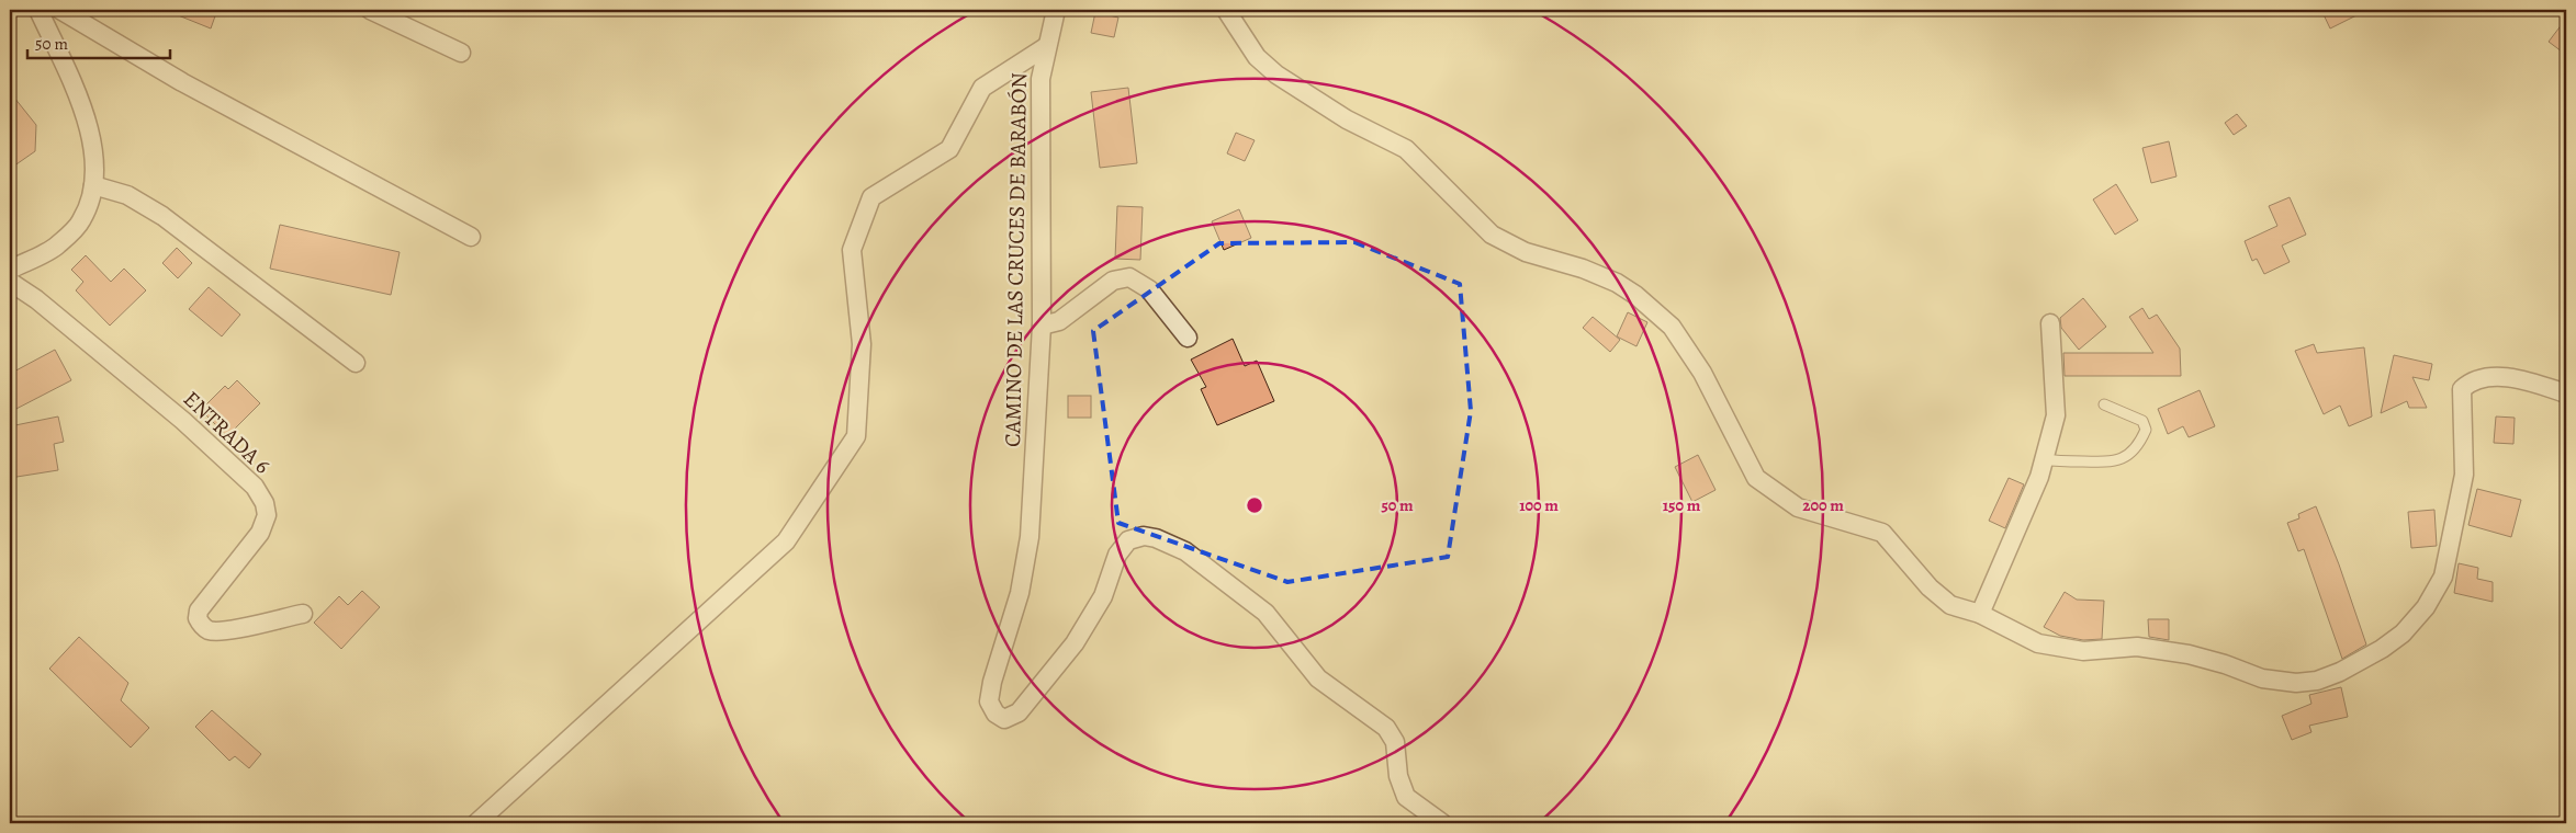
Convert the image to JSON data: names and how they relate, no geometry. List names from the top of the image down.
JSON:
{
  "streets": {
    "street": ["CAMINO DE LAS CRUCES DE BARABÓN", "ENTRADA 6"]
  },
  "scale_bar": "50 m",
  "rings": [
    "50 m",
    "100 m",
    "150 m",
    "200 m"
  ]
}
